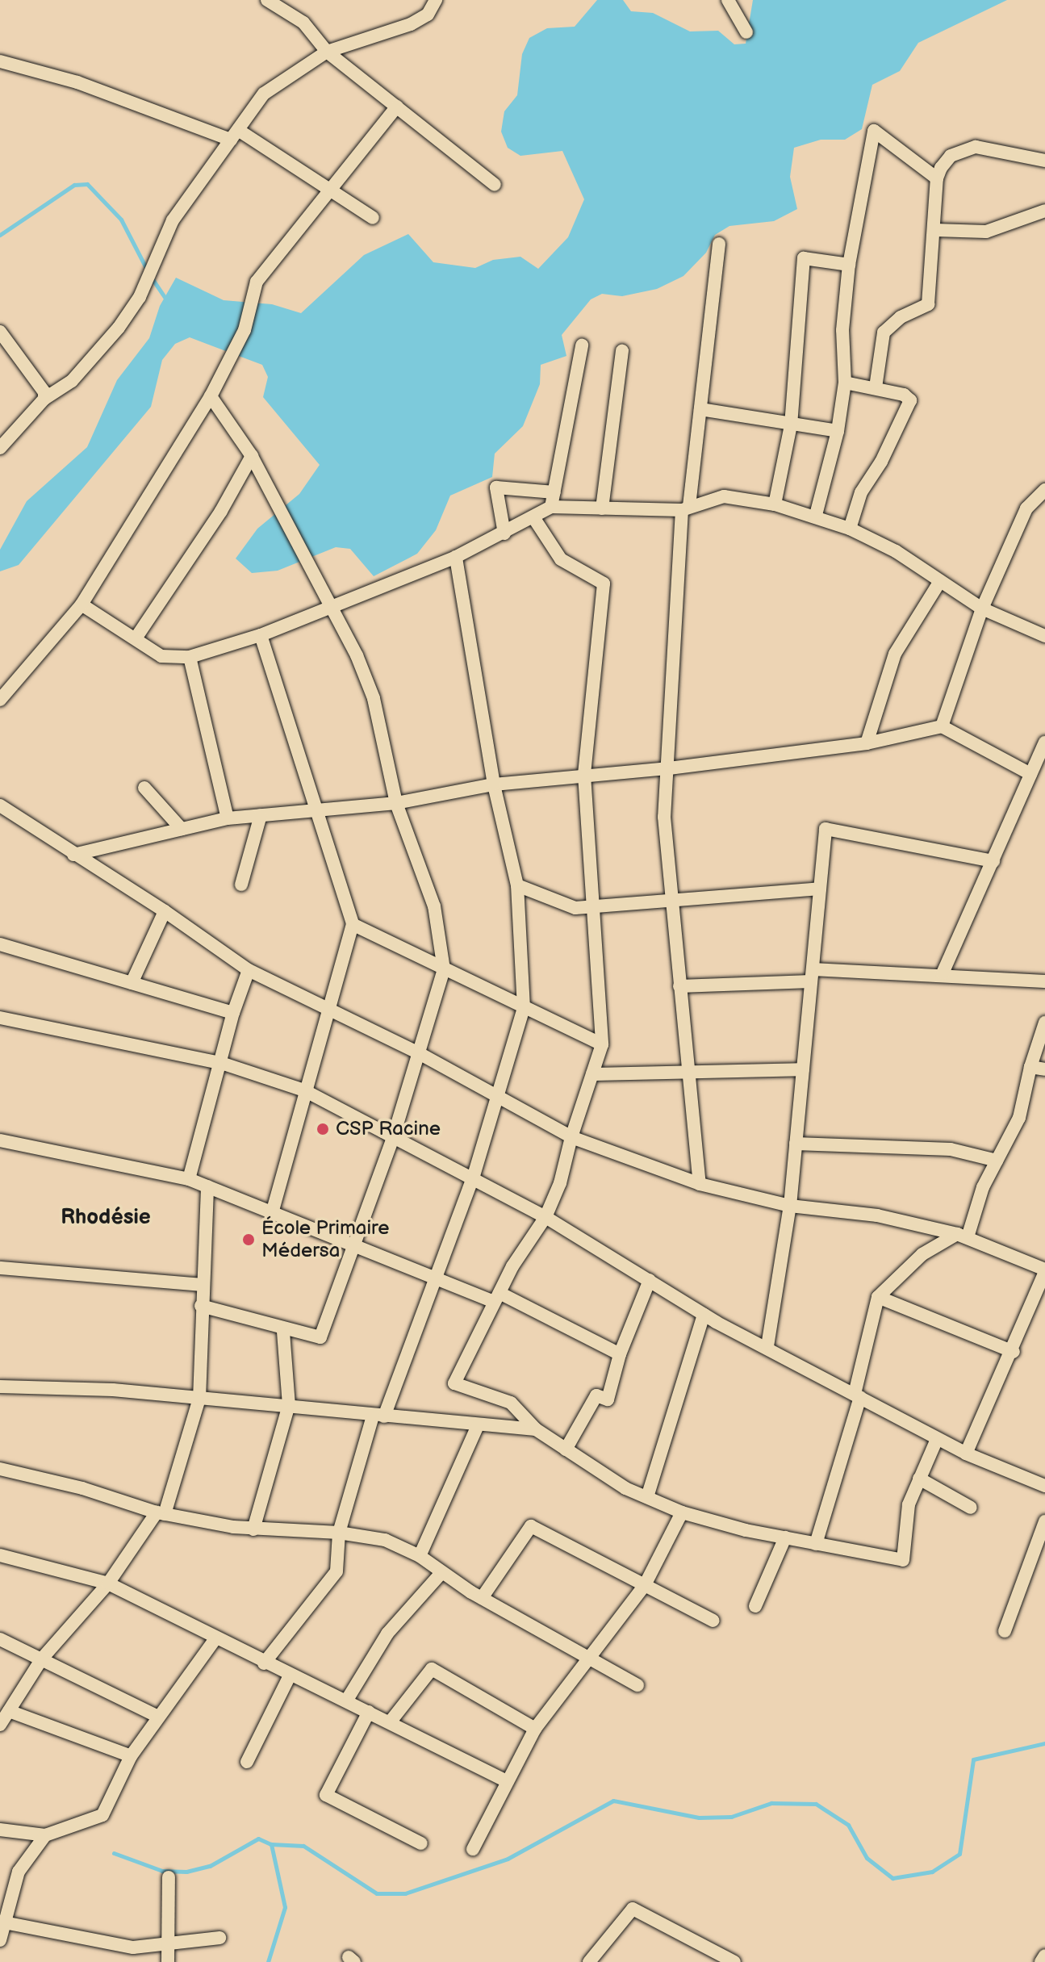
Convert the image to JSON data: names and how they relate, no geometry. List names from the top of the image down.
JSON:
{
  "districts": ["Rhodésie"],
  "places": ["CSP Racine", "École Primaire Médersa"]
}
